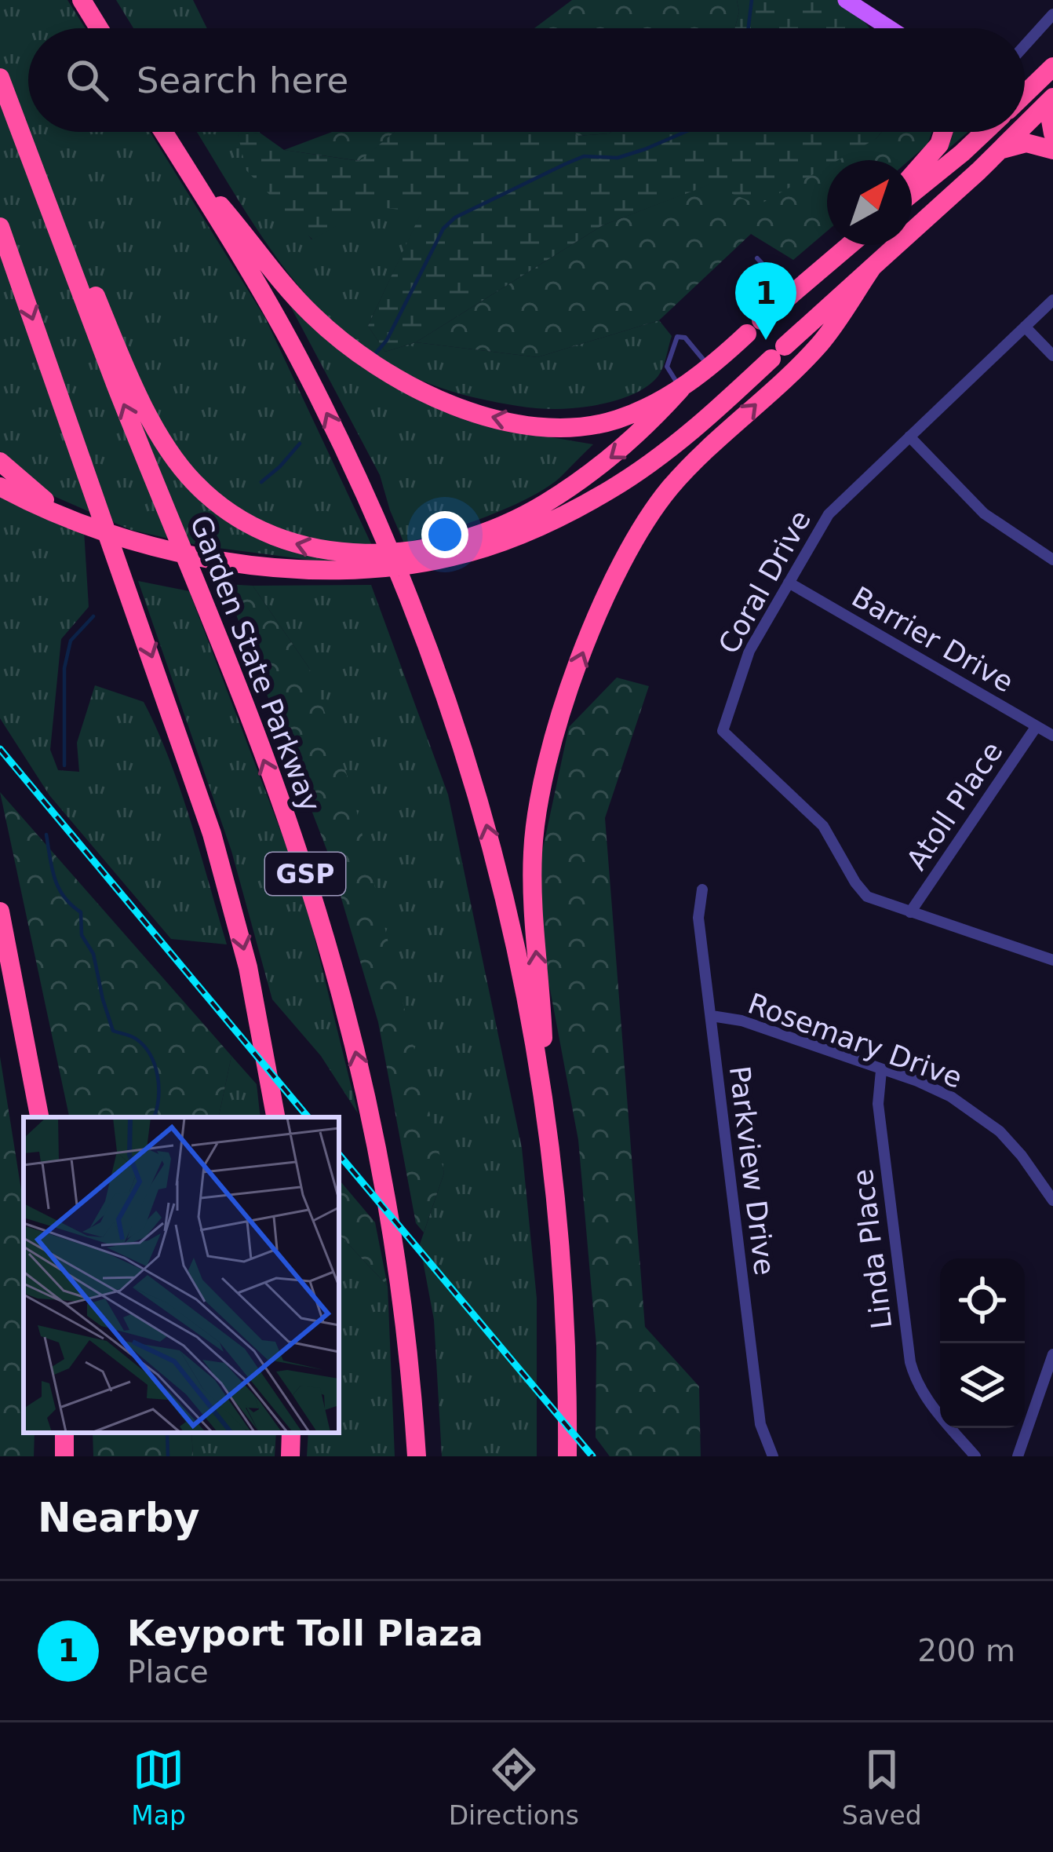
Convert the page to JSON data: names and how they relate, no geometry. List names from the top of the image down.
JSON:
{
  "streets": {
    "highway": ["Garden State Parkway", "GSP"],
    "street": [
      "Coral Drive",
      "Barrier Drive",
      "Atoll Place",
      "Rosemary Drive",
      "Parkview Drive",
      "Linda Place"
    ]
  },
  "crossings": [
    ["Coral Drive", "Barrier Drive"],
    ["Coral Drive", "Atoll Place"],
    ["Barrier Drive", "Atoll Place"],
    ["Rosemary Drive", "Parkview Drive"],
    ["Rosemary Drive", "Linda Place"]
  ],
  "north": "top right",
  "page": {
    "search": "Search here",
    "pins": "1",
    "heading": "Nearby",
    "list": [
      {
        "mark": "1",
        "name": "Keyport Toll Plaza",
        "note": "Place",
        "value": "200 m"
      }
    ],
    "nav": ["Map", "Directions", "Saved"]
  }
}
